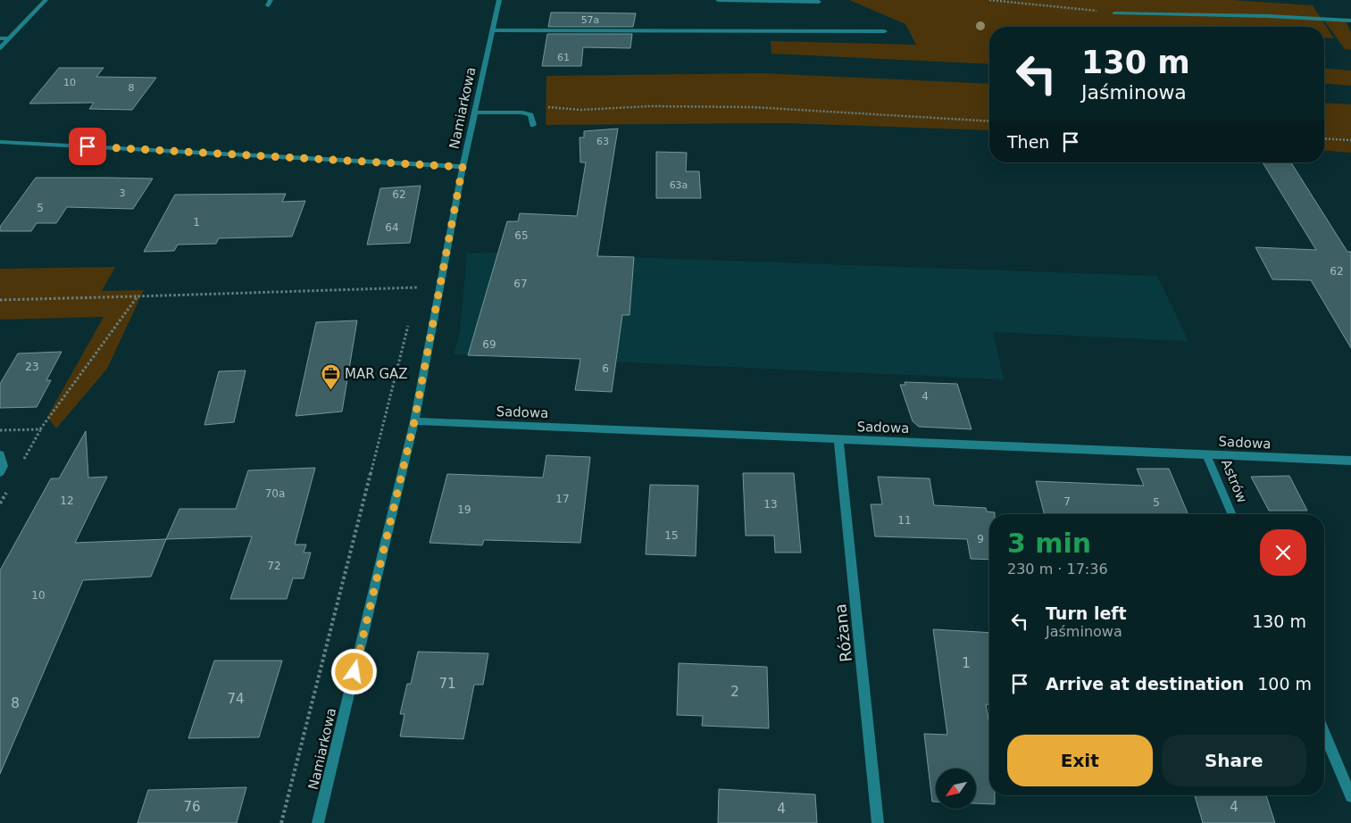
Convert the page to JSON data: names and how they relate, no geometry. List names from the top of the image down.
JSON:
{
  "streets": {
    "street": [
      "Namiarkowa",
      "Sadowa",
      "Astrów",
      "Różana"
    ]
  },
  "crossings": [
    ["Namiarkowa", "Sadowa"],
    ["Sadowa", "Astrów"],
    ["Sadowa", "Różana"]
  ],
  "places": {
    "office": ["MAR GAZ"]
  },
  "house_numbers": [
    "57a",
    "61",
    "10",
    "8",
    "63",
    "63a",
    "3",
    "62",
    "5",
    "1",
    "64",
    "65",
    "62",
    "67",
    "69",
    "23",
    "6",
    "4",
    "70a",
    "17",
    "12",
    "7",
    "5",
    "13",
    "19",
    "11",
    "15",
    "9",
    "72",
    "10",
    "1",
    "71",
    "2",
    "74",
    "8",
    "76",
    "4",
    "4"
  ],
  "north": "bottom left",
  "page": {
    "turn": ["130 m", "Jaśminowa"],
    "then": "Then",
    "heading": ["3 min", "230 m · 17:36"],
    "list": [
      {
        "name": "Turn left",
        "note": "Jaśminowa",
        "value": "130 m"
      },
      {
        "name": "Arrive at destination",
        "value": "100 m"
      }
    ],
    "buttons": ["Exit", "Share"]
  }
}
